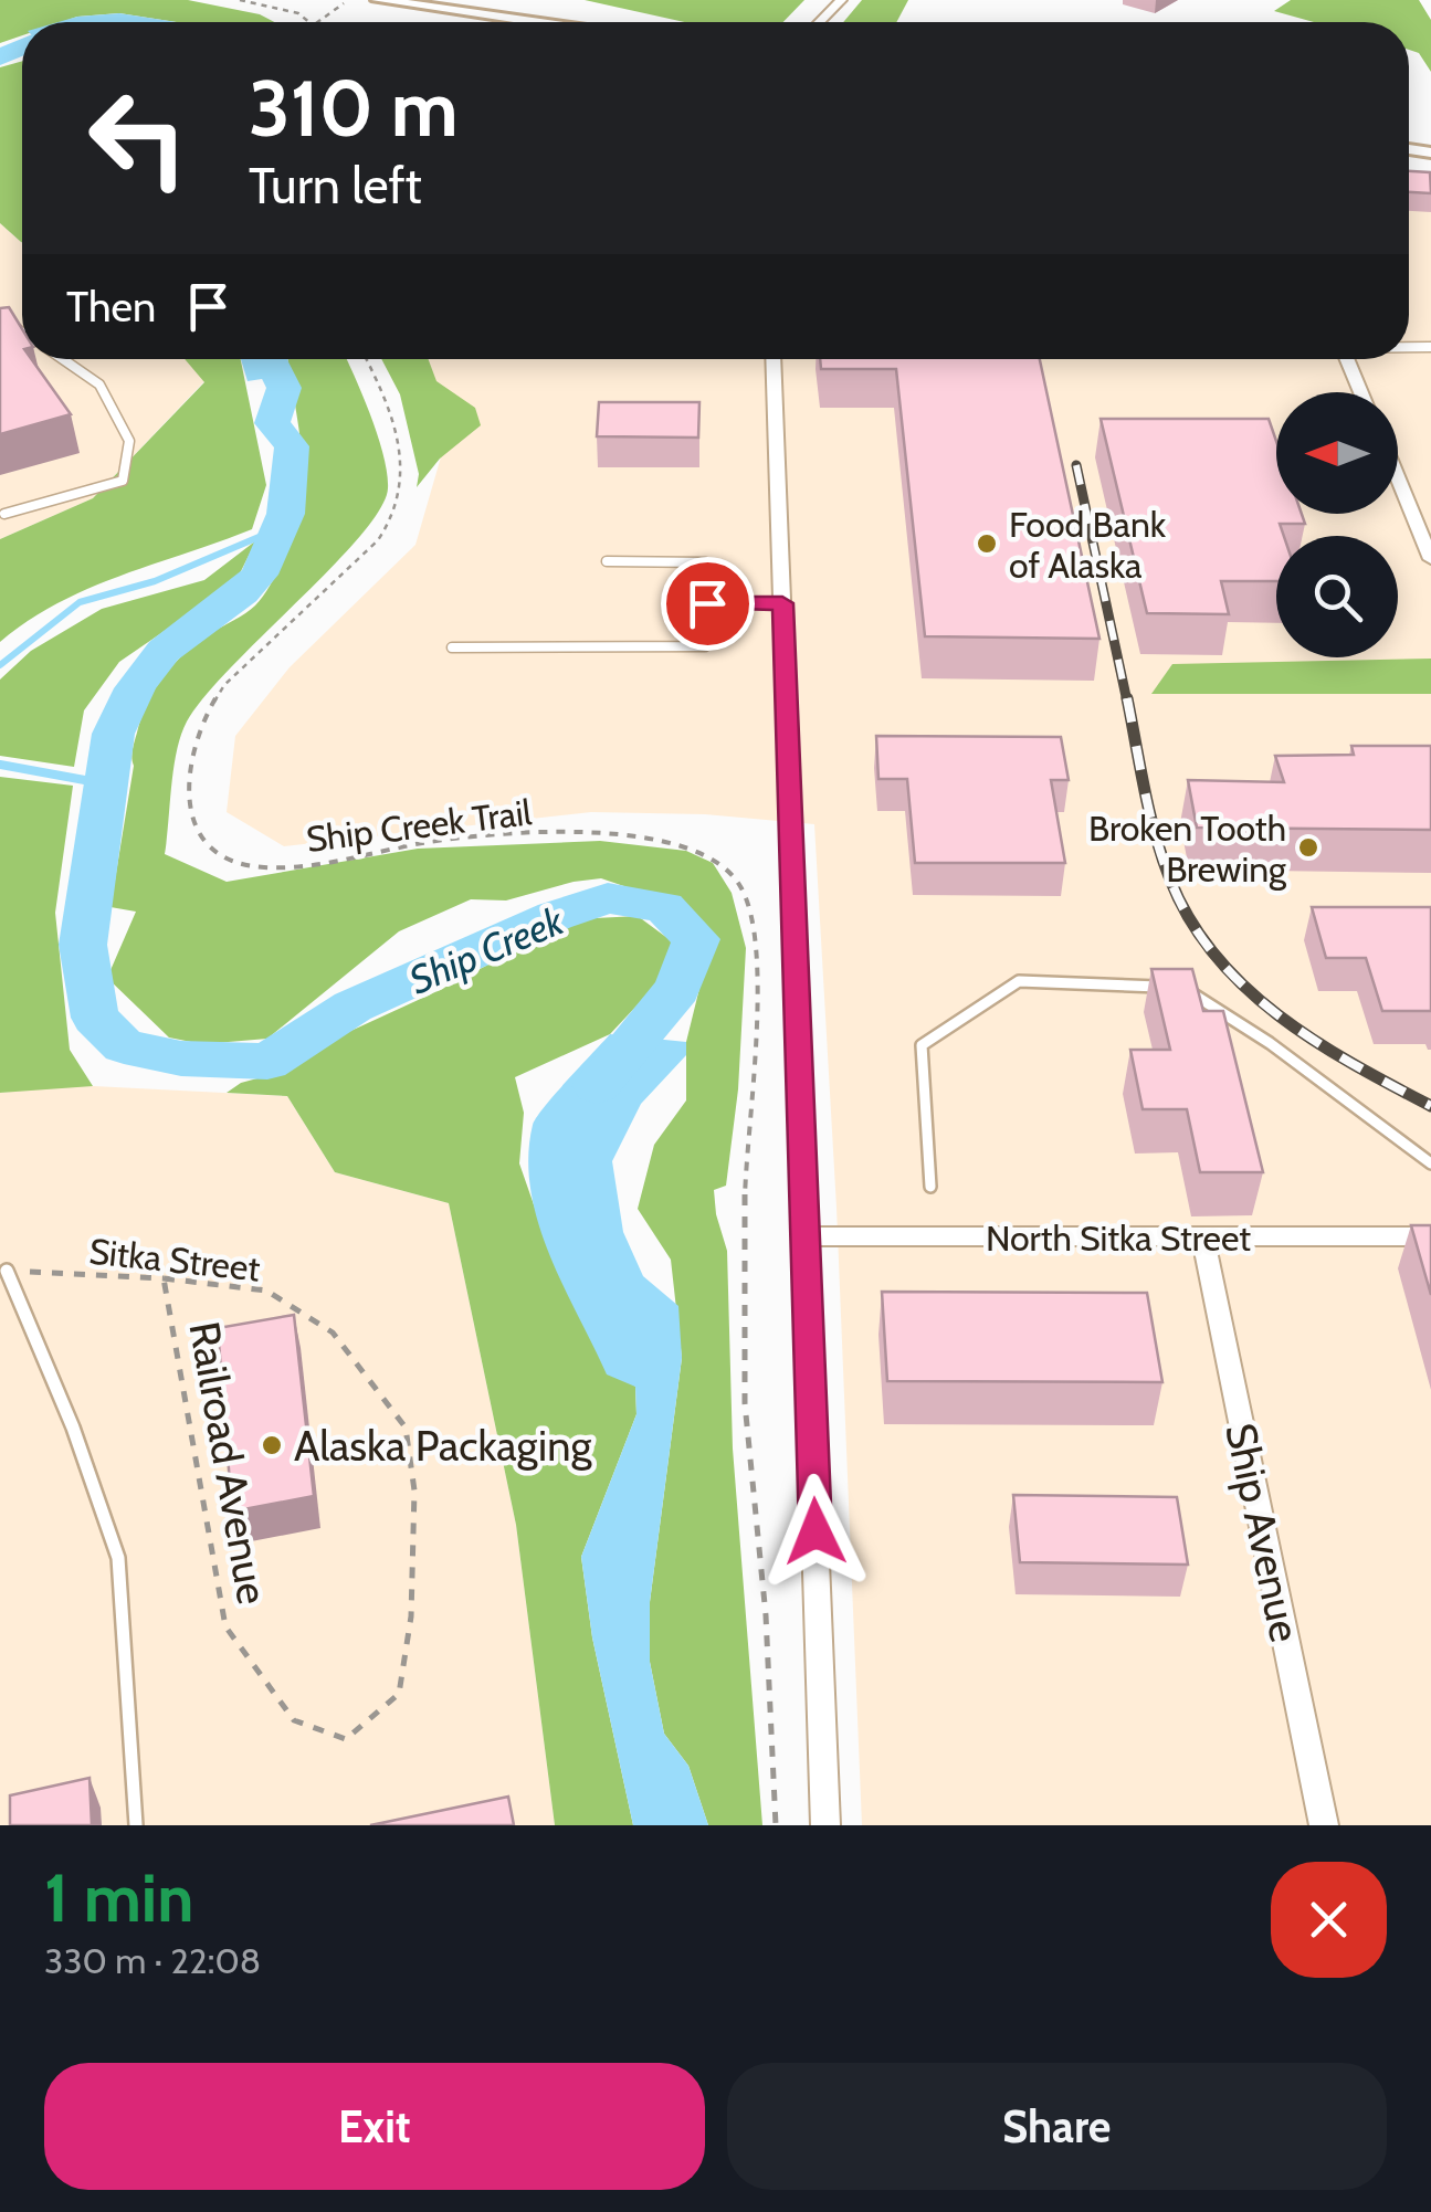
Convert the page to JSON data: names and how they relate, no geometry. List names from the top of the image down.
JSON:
{
  "streets": {
    "street": ["North Sitka Street", "Ship Avenue"],
    "path": ["Ship Creek Trail", "Sitka Street", "Railroad Avenue"]
  },
  "crossings": [
    ["North Sitka Street", "Ship Avenue"],
    ["Sitka Street", "Railroad Avenue"]
  ],
  "water": ["Ship Creek"],
  "places": ["Food Bank of Alaska", "Broken Tooth Brewing", "Alaska Packaging"],
  "north": "left",
  "page": {
    "turn": ["310 m", "Turn left"],
    "then": "Then",
    "heading": ["1 min", "330 m · 22:08"],
    "buttons": ["Exit", "Share"]
  }
}
